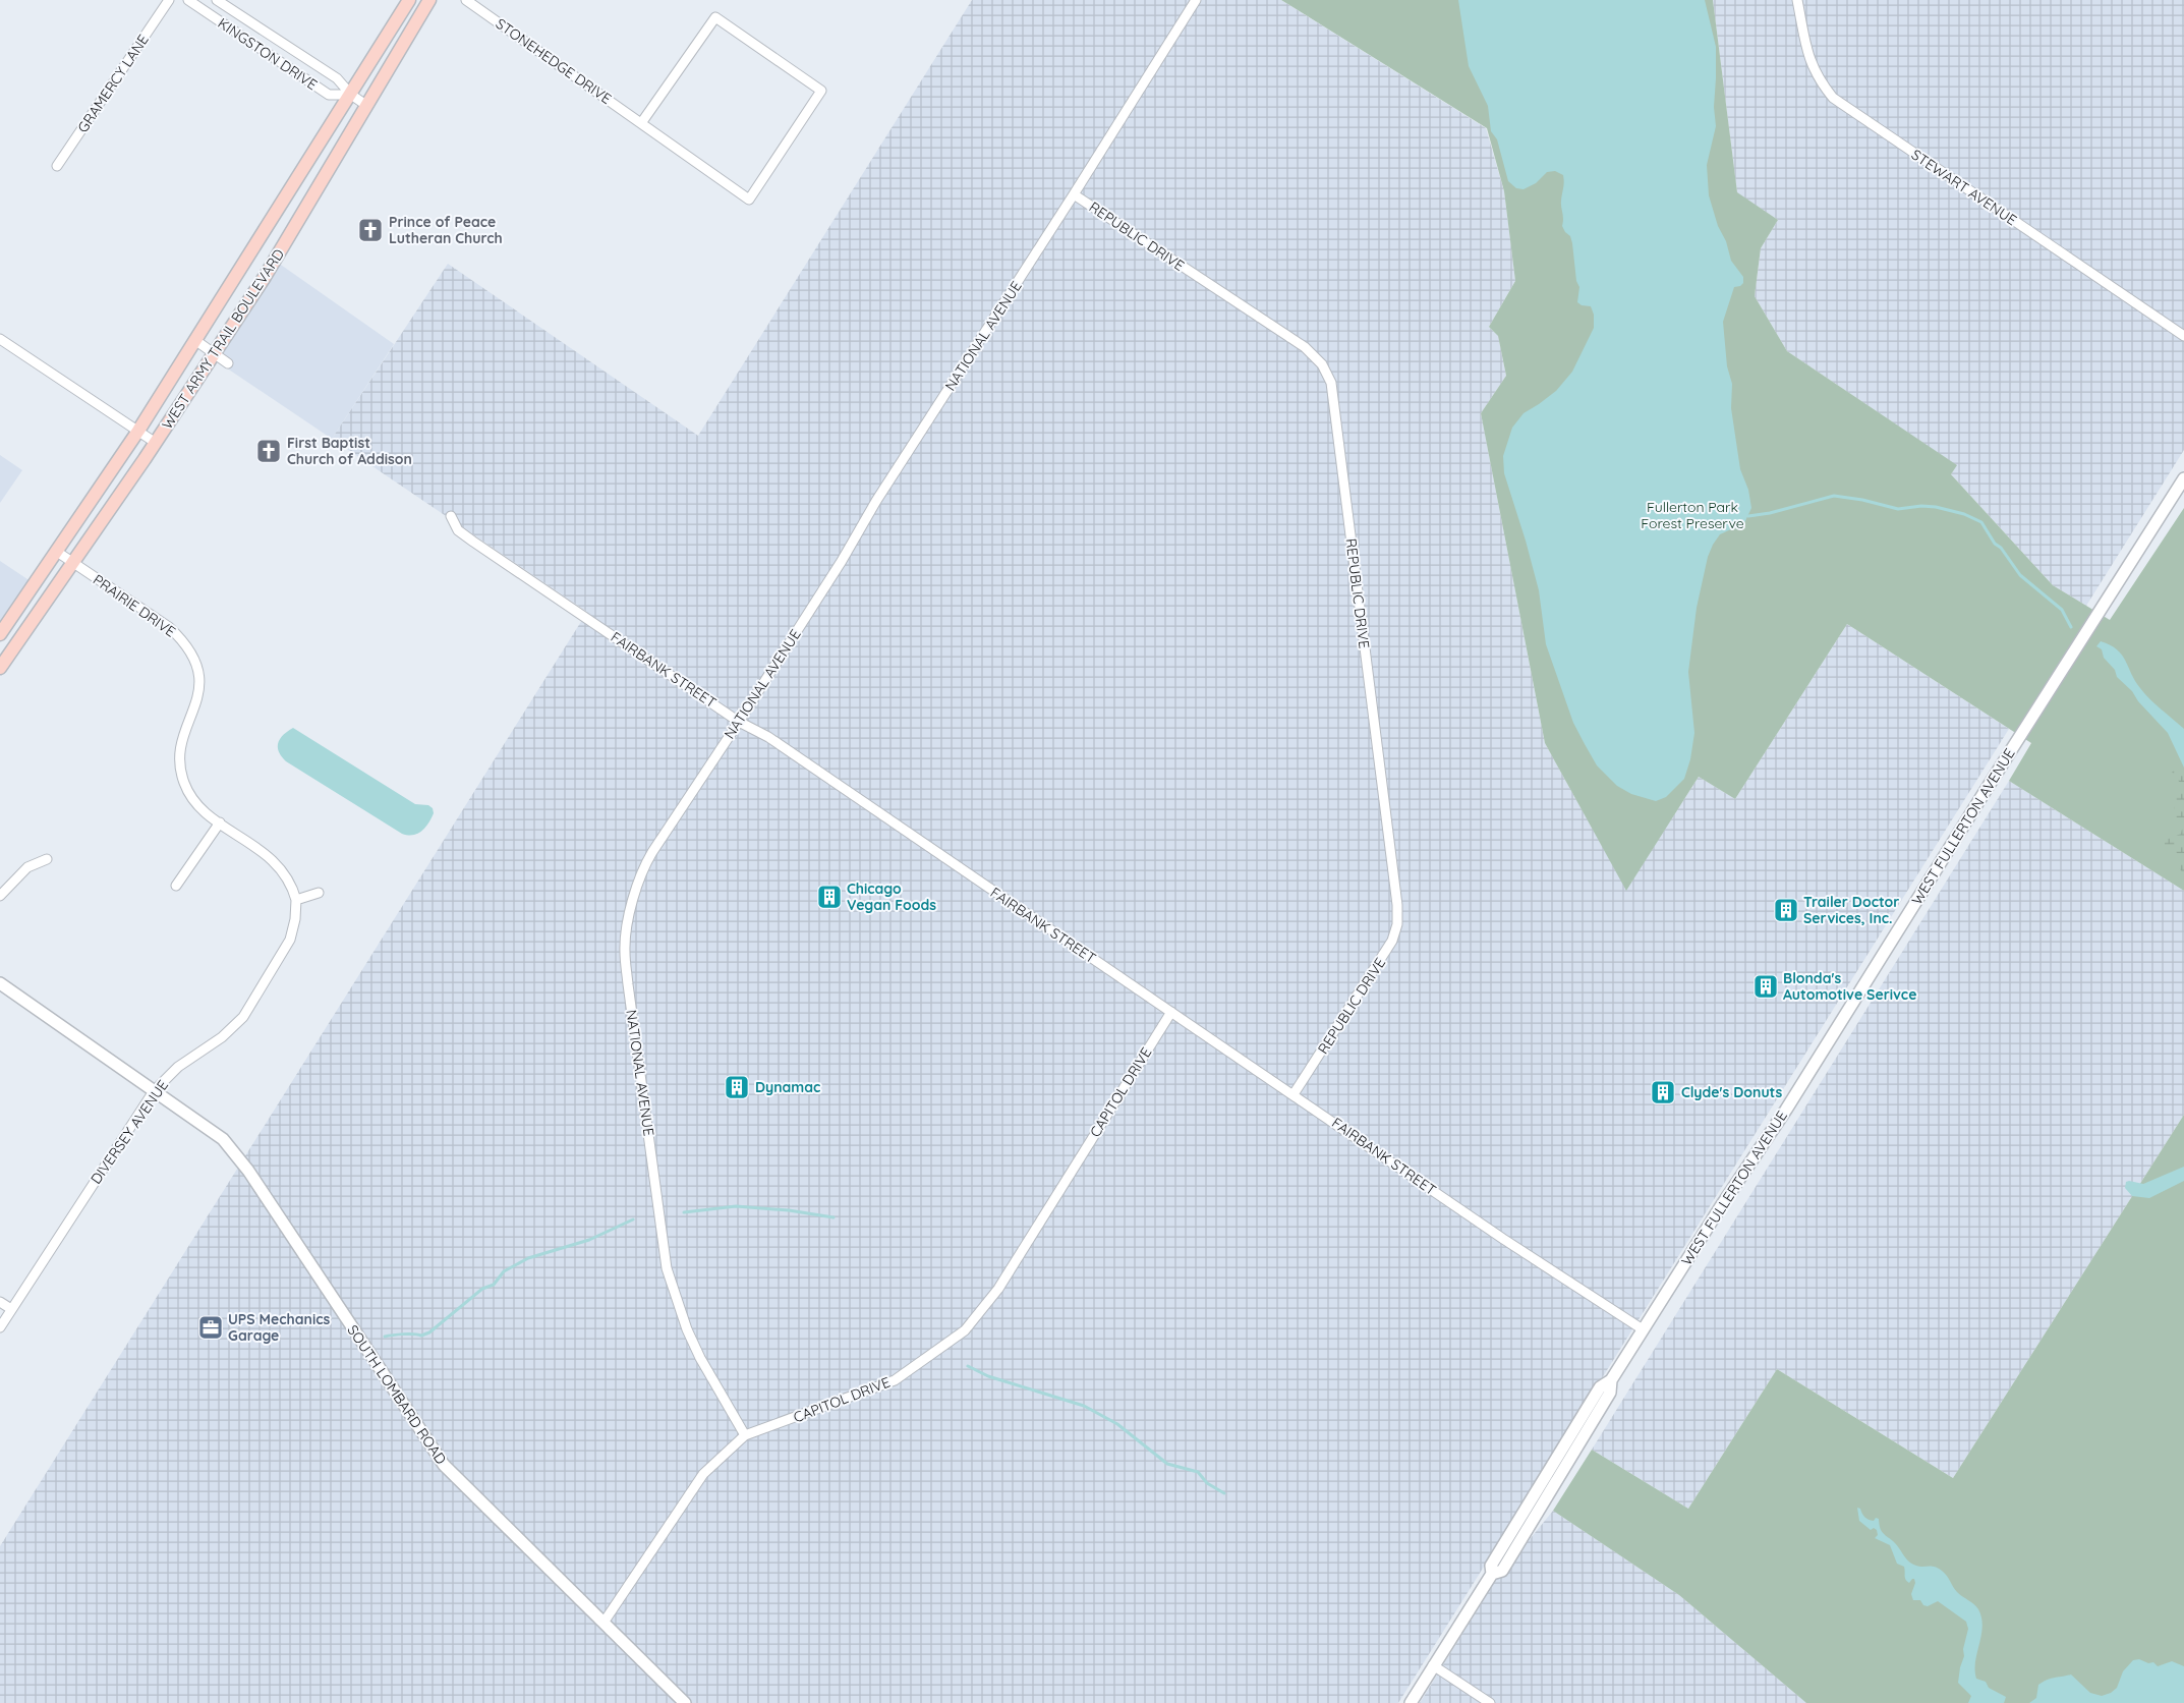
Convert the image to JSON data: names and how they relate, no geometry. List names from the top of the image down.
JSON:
{
  "streets": {
    "main road": ["WEST ARMY TRAIL BOULEVARD"],
    "street": [
      "KINGSTON DRIVE",
      "STONEHEDGE DRIVE",
      "GRAMERCY LANE",
      "STEWART AVENUE",
      "REPUBLIC DRIVE",
      "NATIONAL AVENUE",
      "PRAIRIE DRIVE",
      "FAIRBANK STREET",
      "WEST FULLERTON AVENUE",
      "CAPITOL DRIVE",
      "DIVERSEY AVENUE",
      "SOUTH LOMBARD ROAD"
    ]
  },
  "crossings": [
    ["KINGSTON DRIVE", "WEST ARMY TRAIL BOULEVARD"],
    ["REPUBLIC DRIVE", "NATIONAL AVENUE"],
    ["REPUBLIC DRIVE", "FAIRBANK STREET"],
    ["NATIONAL AVENUE", "FAIRBANK STREET"],
    ["NATIONAL AVENUE", "CAPITOL DRIVE"],
    ["WEST ARMY TRAIL BOULEVARD", "PRAIRIE DRIVE"],
    ["PRAIRIE DRIVE", "DIVERSEY AVENUE"],
    ["FAIRBANK STREET", "WEST FULLERTON AVENUE"],
    ["FAIRBANK STREET", "CAPITOL DRIVE"],
    ["CAPITOL DRIVE", "SOUTH LOMBARD ROAD"],
    ["DIVERSEY AVENUE", "SOUTH LOMBARD ROAD"]
  ],
  "parks": ["Fullerton Park Forest Preserve"],
  "places": {
    "church": ["Prince of Peace Lutheran Church", "First Baptist Church of Addison"],
    "building": [
      "Chicago Vegan Foods",
      "Trailer Doctor Services, Inc.",
      "Blonda's Automotive Serivce",
      "Dynamac",
      "Clyde's Donuts"
    ],
    "office": ["UPS Mechanics Garage"]
  }
}
